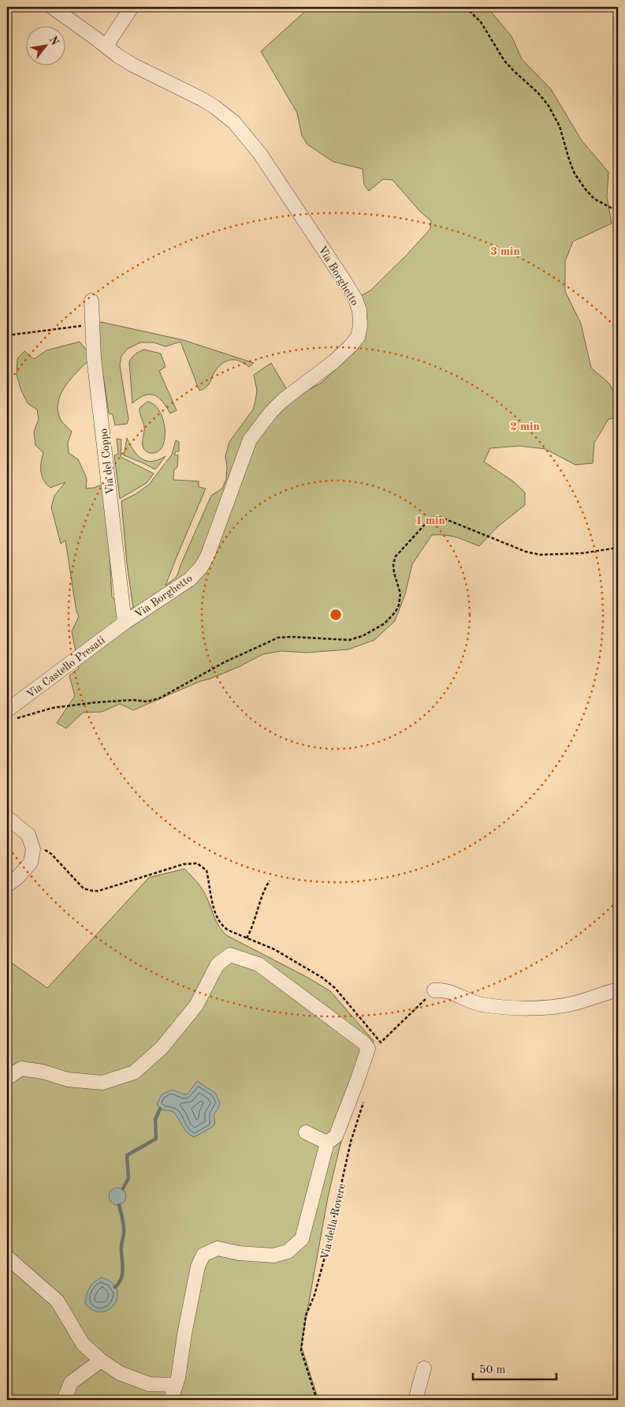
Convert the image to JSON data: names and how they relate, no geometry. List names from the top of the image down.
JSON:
{
  "streets": {
    "street": ["Via Borghetto", "Via del Coppo", "Via Castello Presati"],
    "path": ["Via della Rovere"]
  },
  "crossings": [
    ["Via Borghetto", "Via del Coppo"],
    ["Via Borghetto", "Via Castello Presati"],
    ["Via del Coppo", "Via Castello Presati"]
  ],
  "scale_bar": "50 m",
  "north": "top right",
  "rings": ["3 min", "2 min", "1 min"]
}
